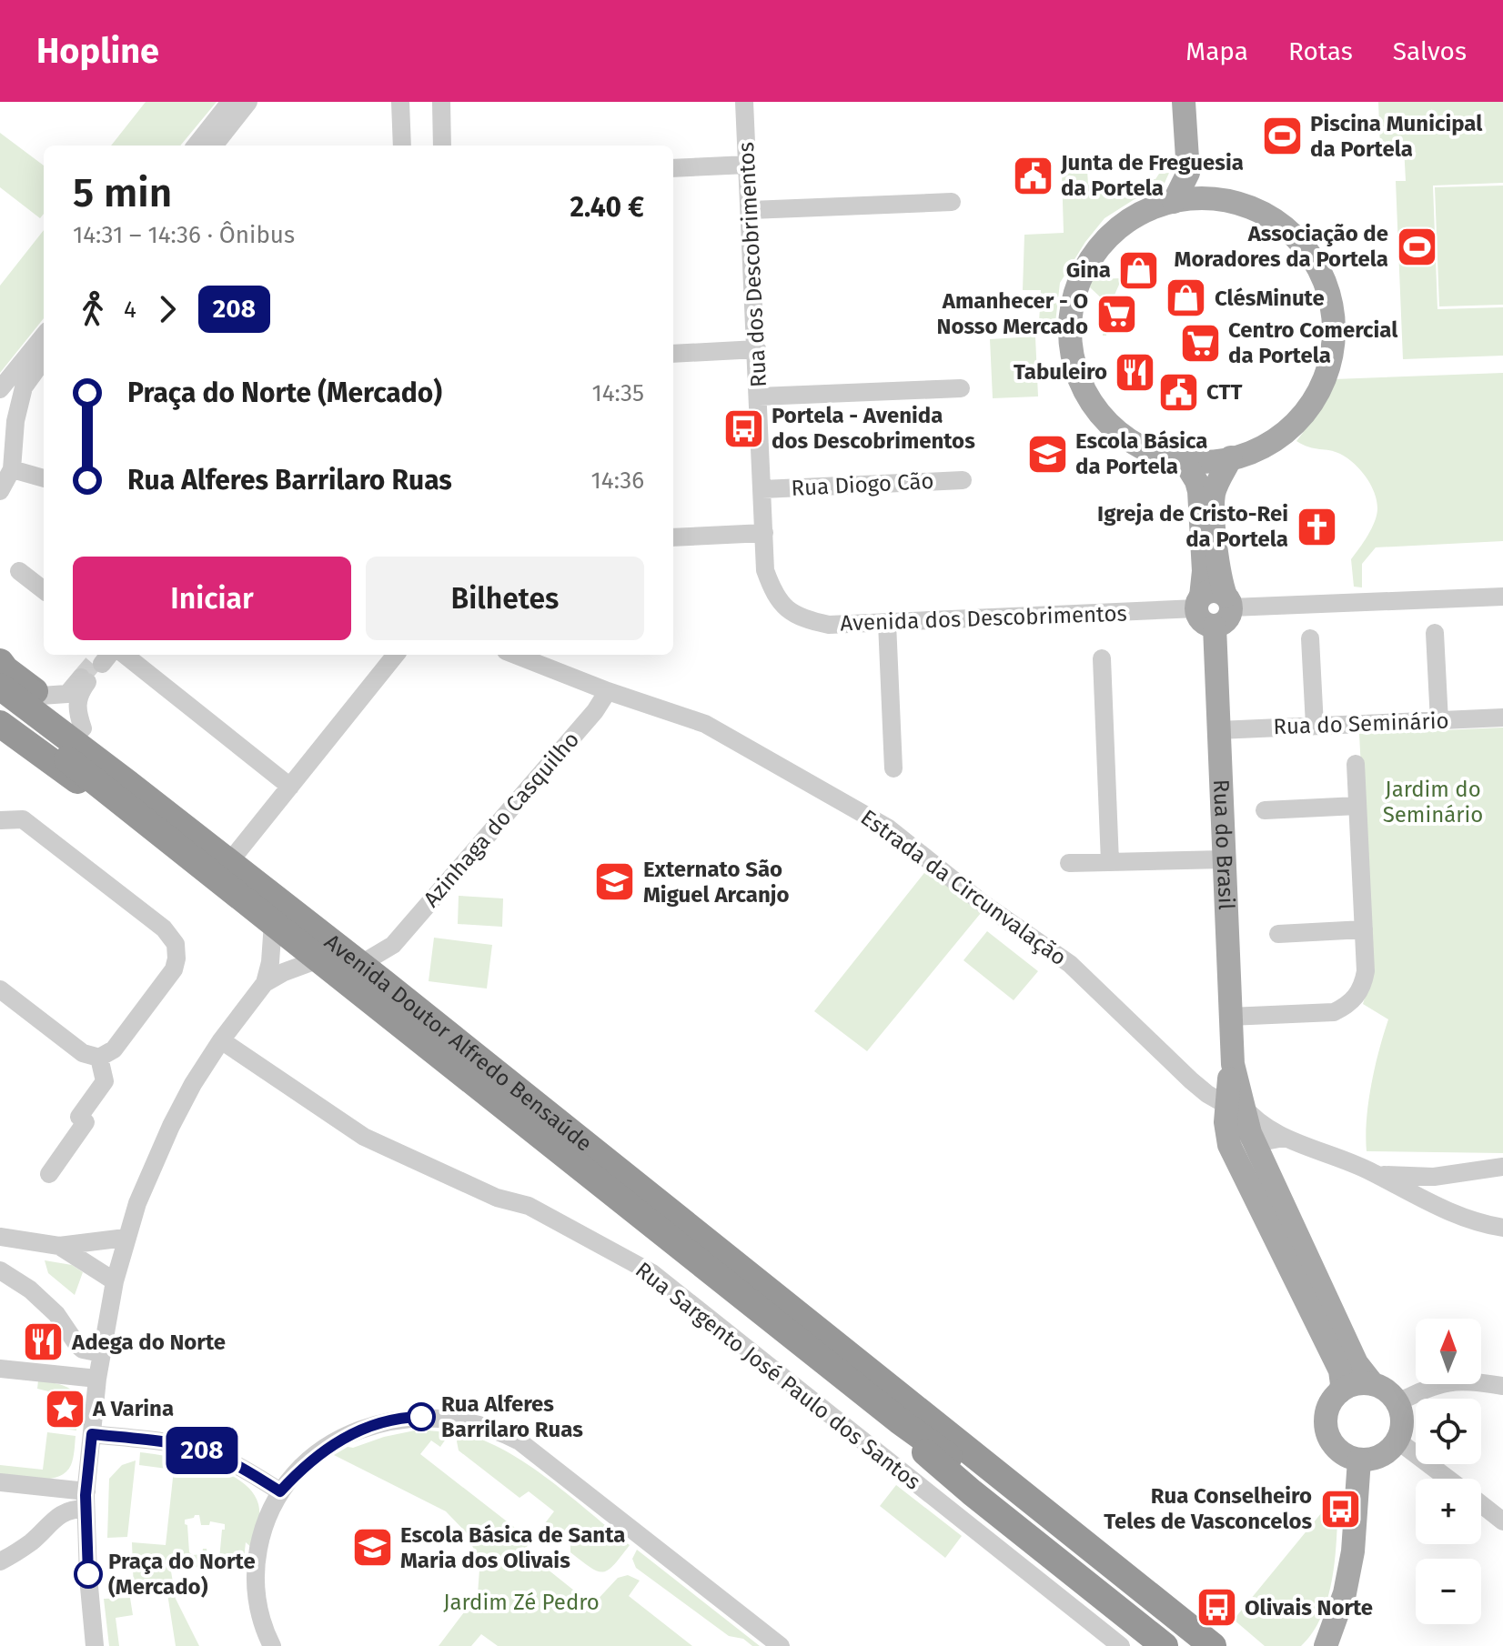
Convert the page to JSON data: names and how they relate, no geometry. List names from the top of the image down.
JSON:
{
  "streets": {
    "highway": ["Avenida Doutor Alfredo Bensaúde"],
    "main road": ["Rua do Brasil"],
    "street": [
      "Rua dos Descobrimentos",
      "Rua Diogo Cão",
      "Avenida dos Descobrimentos",
      "Rua do Seminário",
      "Azinhaga do Casquilho",
      "Estrada da Circunvalação",
      "Rua Sargento José Paulo dos Santos"
    ]
  },
  "crossings": [
    ["Rua dos Descobrimentos", "Avenida dos Descobrimentos"],
    ["Rua Diogo Cão", "Avenida dos Descobrimentos"],
    ["Avenida dos Descobrimentos", "Rua do Brasil"],
    ["Rua do Seminário", "Rua do Brasil"],
    ["Azinhaga do Casquilho", "Estrada da Circunvalação"],
    ["Azinhaga do Casquilho", "Avenida Doutor Alfredo Bensaúde"],
    ["Rua do Brasil", "Estrada da Circunvalação"]
  ],
  "parks": ["Jardim do Seminário", "Jardim Zé Pedro"],
  "places": {
    "sports": ["Piscina Municipal da Portela", "Associação de Moradores da Portela"],
    "public building": ["Junta de Freguesia da Portela", "CTT"],
    "shop": ["Gina", "ClésMinute"],
    "supermarket": ["Amanhecer - O Nosso Mercado", "Centro Comercial da Portela"],
    "restaurant": ["Tabuleiro", "Adega do Norte"],
    "bus stop": ["Portela - Avenida dos Descobrimentos", "Rua Conselheiro Teles de Vasconcelos", "Olivais Norte"],
    "school or university": ["Escola Básica da Portela", "Externato São Miguel Arcanjo", "Escola Básica de Santa Maria dos Olivais"],
    "church": ["Igreja de Cristo-Rei da Portela"],
    "place": ["A Varina"],
    "other": ["Rua Alferes Barrilaro Ruas", "Praça do Norte (Mercado)"]
  },
  "lines": ["bus line 208"],
  "north": "top",
  "page": {
    "header": "Hopline",
    "nav": ["Mapa", "Rotas", "Salvos"],
    "on_map": "208",
    "heading": ["5 min", "14:31 – 14:36 · Ônibus", "2.40 €"],
    "legs": ["4", "208"],
    "list": [
      {
        "name": "Praça do Norte (Mercado)",
        "value": "14:35"
      },
      {
        "name": "Rua Alferes Barrilaro Ruas",
        "value": "14:36"
      }
    ],
    "buttons": ["Iniciar", "Bilhetes"],
    "map_buttons": ["+", "−"]
  }
}
